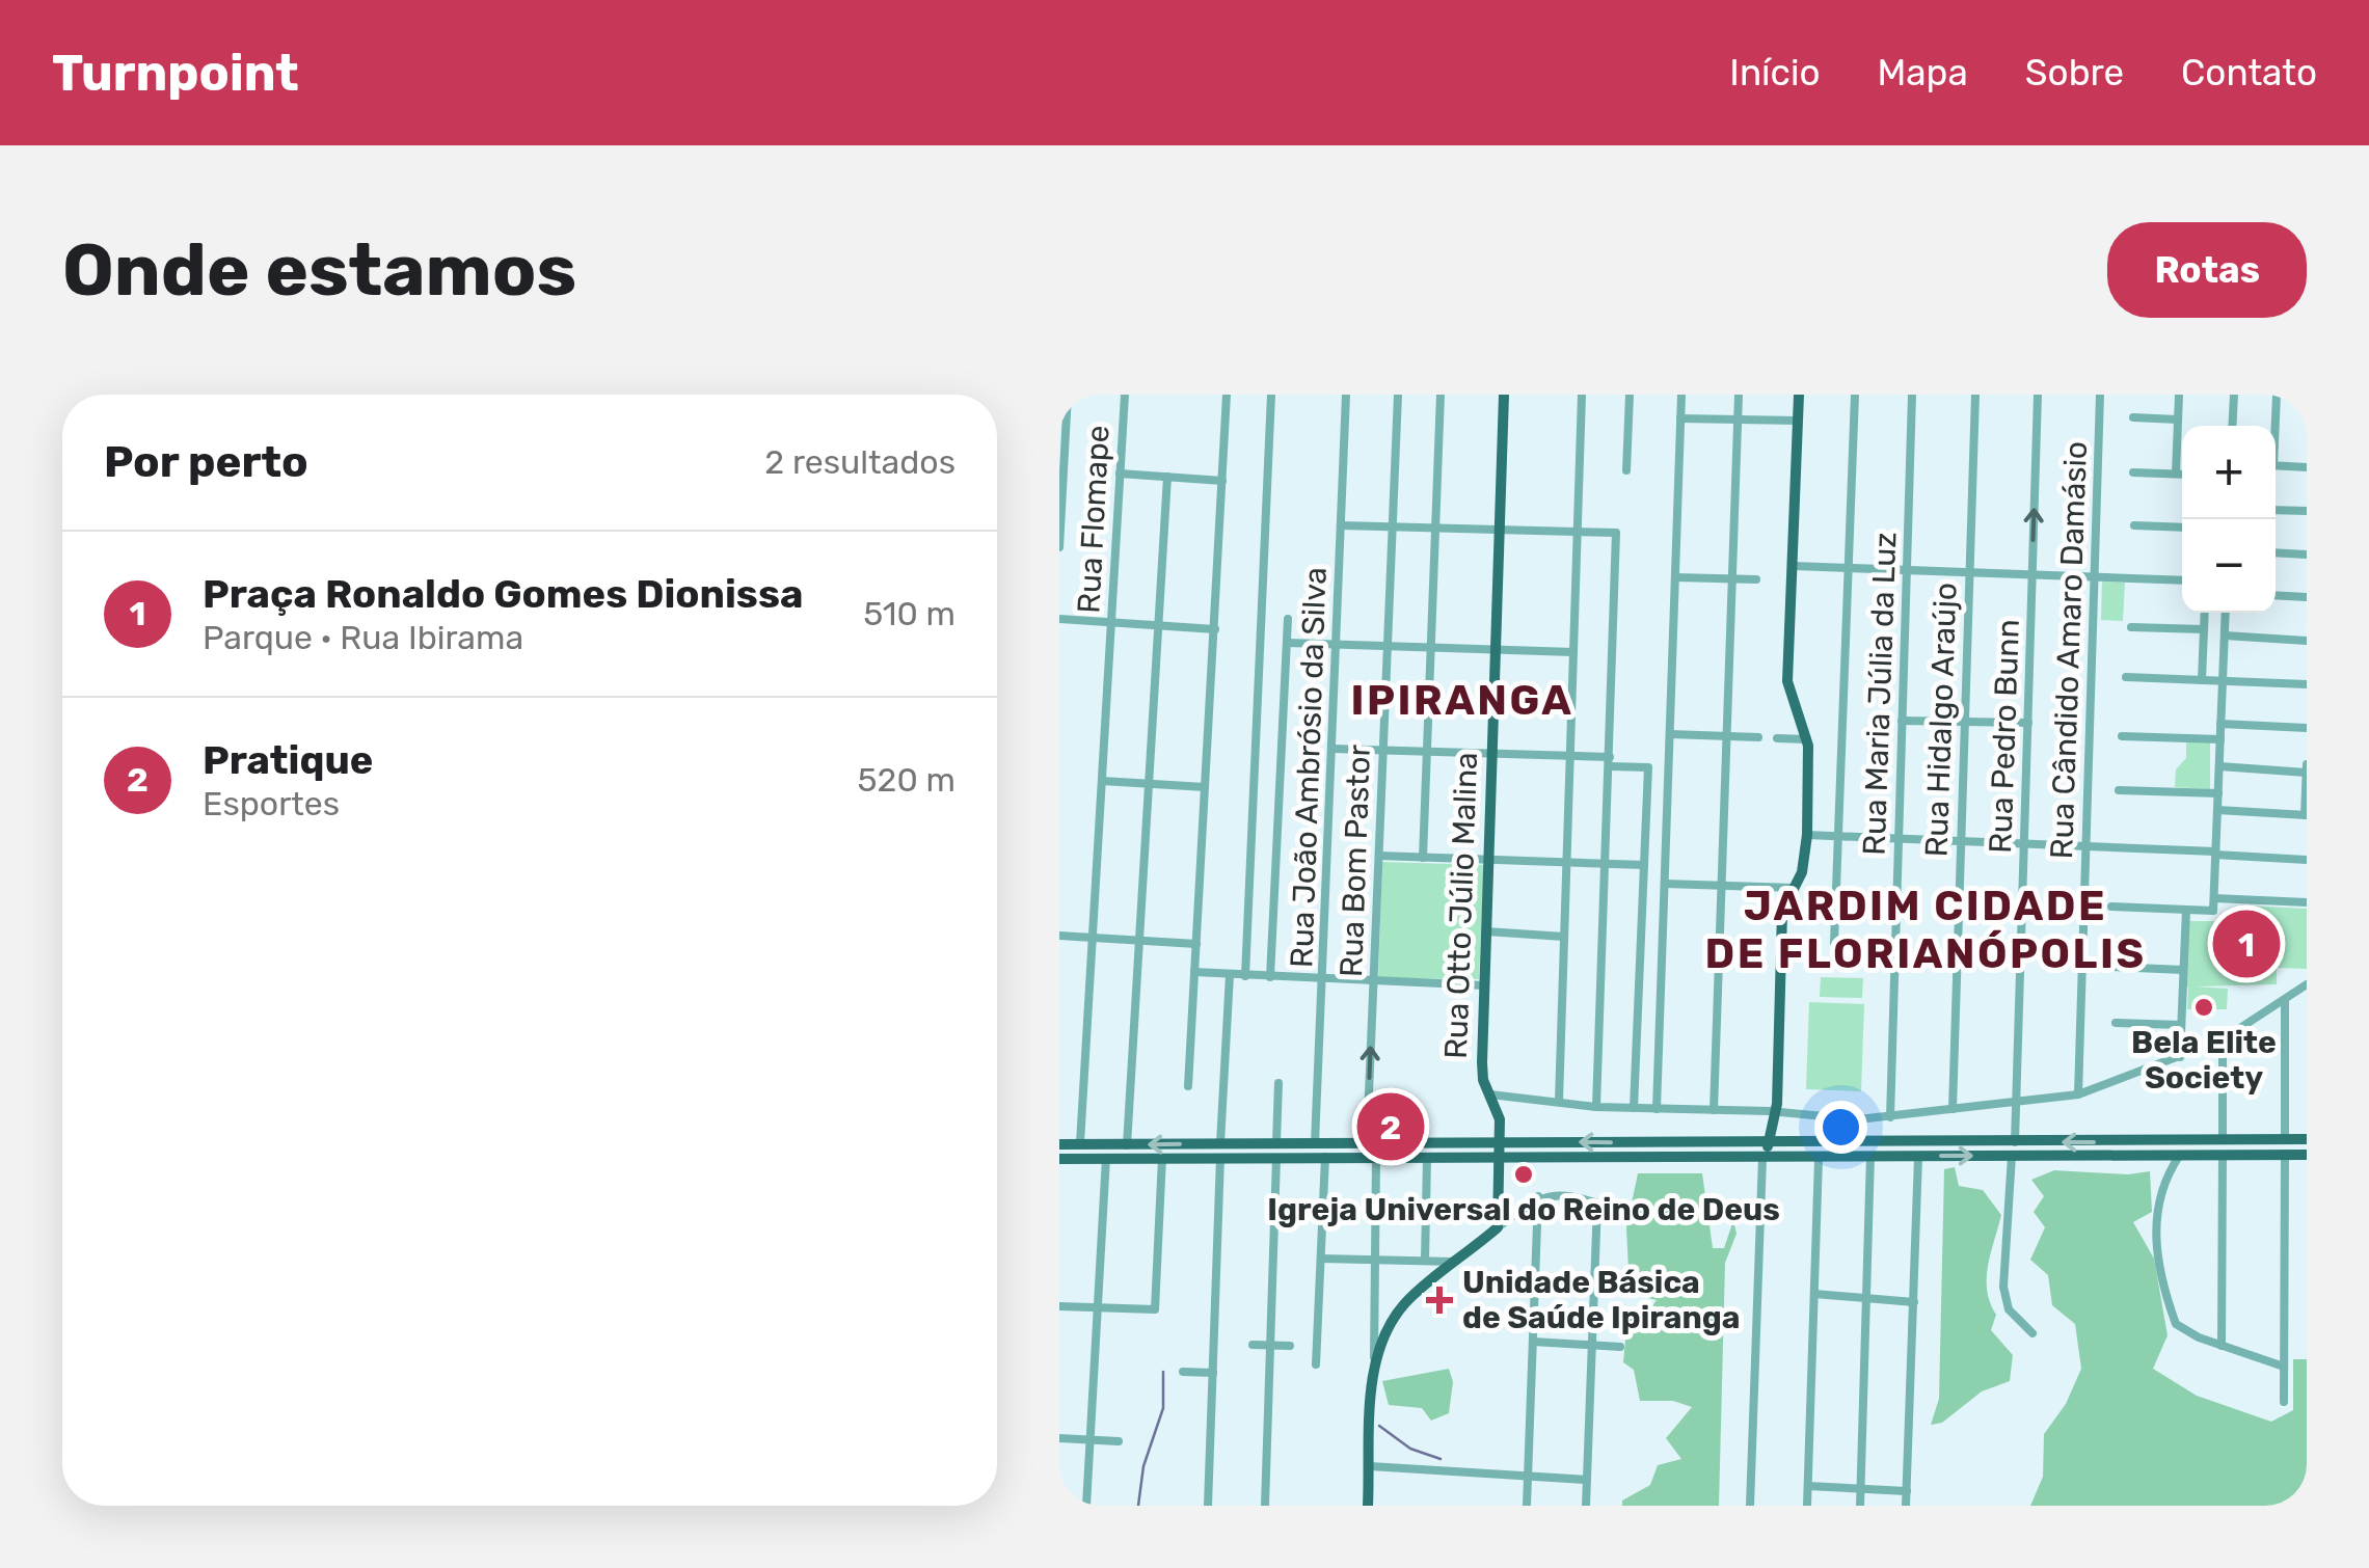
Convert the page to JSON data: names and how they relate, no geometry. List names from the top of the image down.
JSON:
{
  "streets": {
    "main road": ["Rua Otto Júlio Malina"],
    "street": [
      "Rua Flomape",
      "Rua Cândido Amaro Damásio",
      "Rua Maria Júlia da Luz",
      "Rua Hidalgo Araújo",
      "Rua Pedro Bunn",
      "Rua João Ambrósio da Silva",
      "Rua Bom Pastor"
    ]
  },
  "districts": ["IPIRANGA", "JARDIM CIDADE DE FLORIANÓPOLIS"],
  "places": {
    "other": ["Bela Elite Society", "Igreja Universal do Reino de Deus"],
    "health": ["Unidade Básica de Saúde Ipiranga"]
  },
  "page": {
    "header": "Turnpoint",
    "nav": [
      "Início",
      "Mapa",
      "Sobre",
      "Contato"
    ],
    "buttons": "Rotas",
    "title": "Onde estamos",
    "heading": ["Por perto", "2 resultados"],
    "map_buttons": ["+", "−"],
    "list": [
      {
        "mark": "1",
        "name": "Praça Ronaldo Gomes Dionissa",
        "note": "Parque · Rua Ibirama",
        "value": "510 m"
      },
      {
        "mark": "2",
        "name": "Pratique",
        "note": "Esportes",
        "value": "520 m"
      }
    ],
    "pins": ["1", "2"]
  }
}
